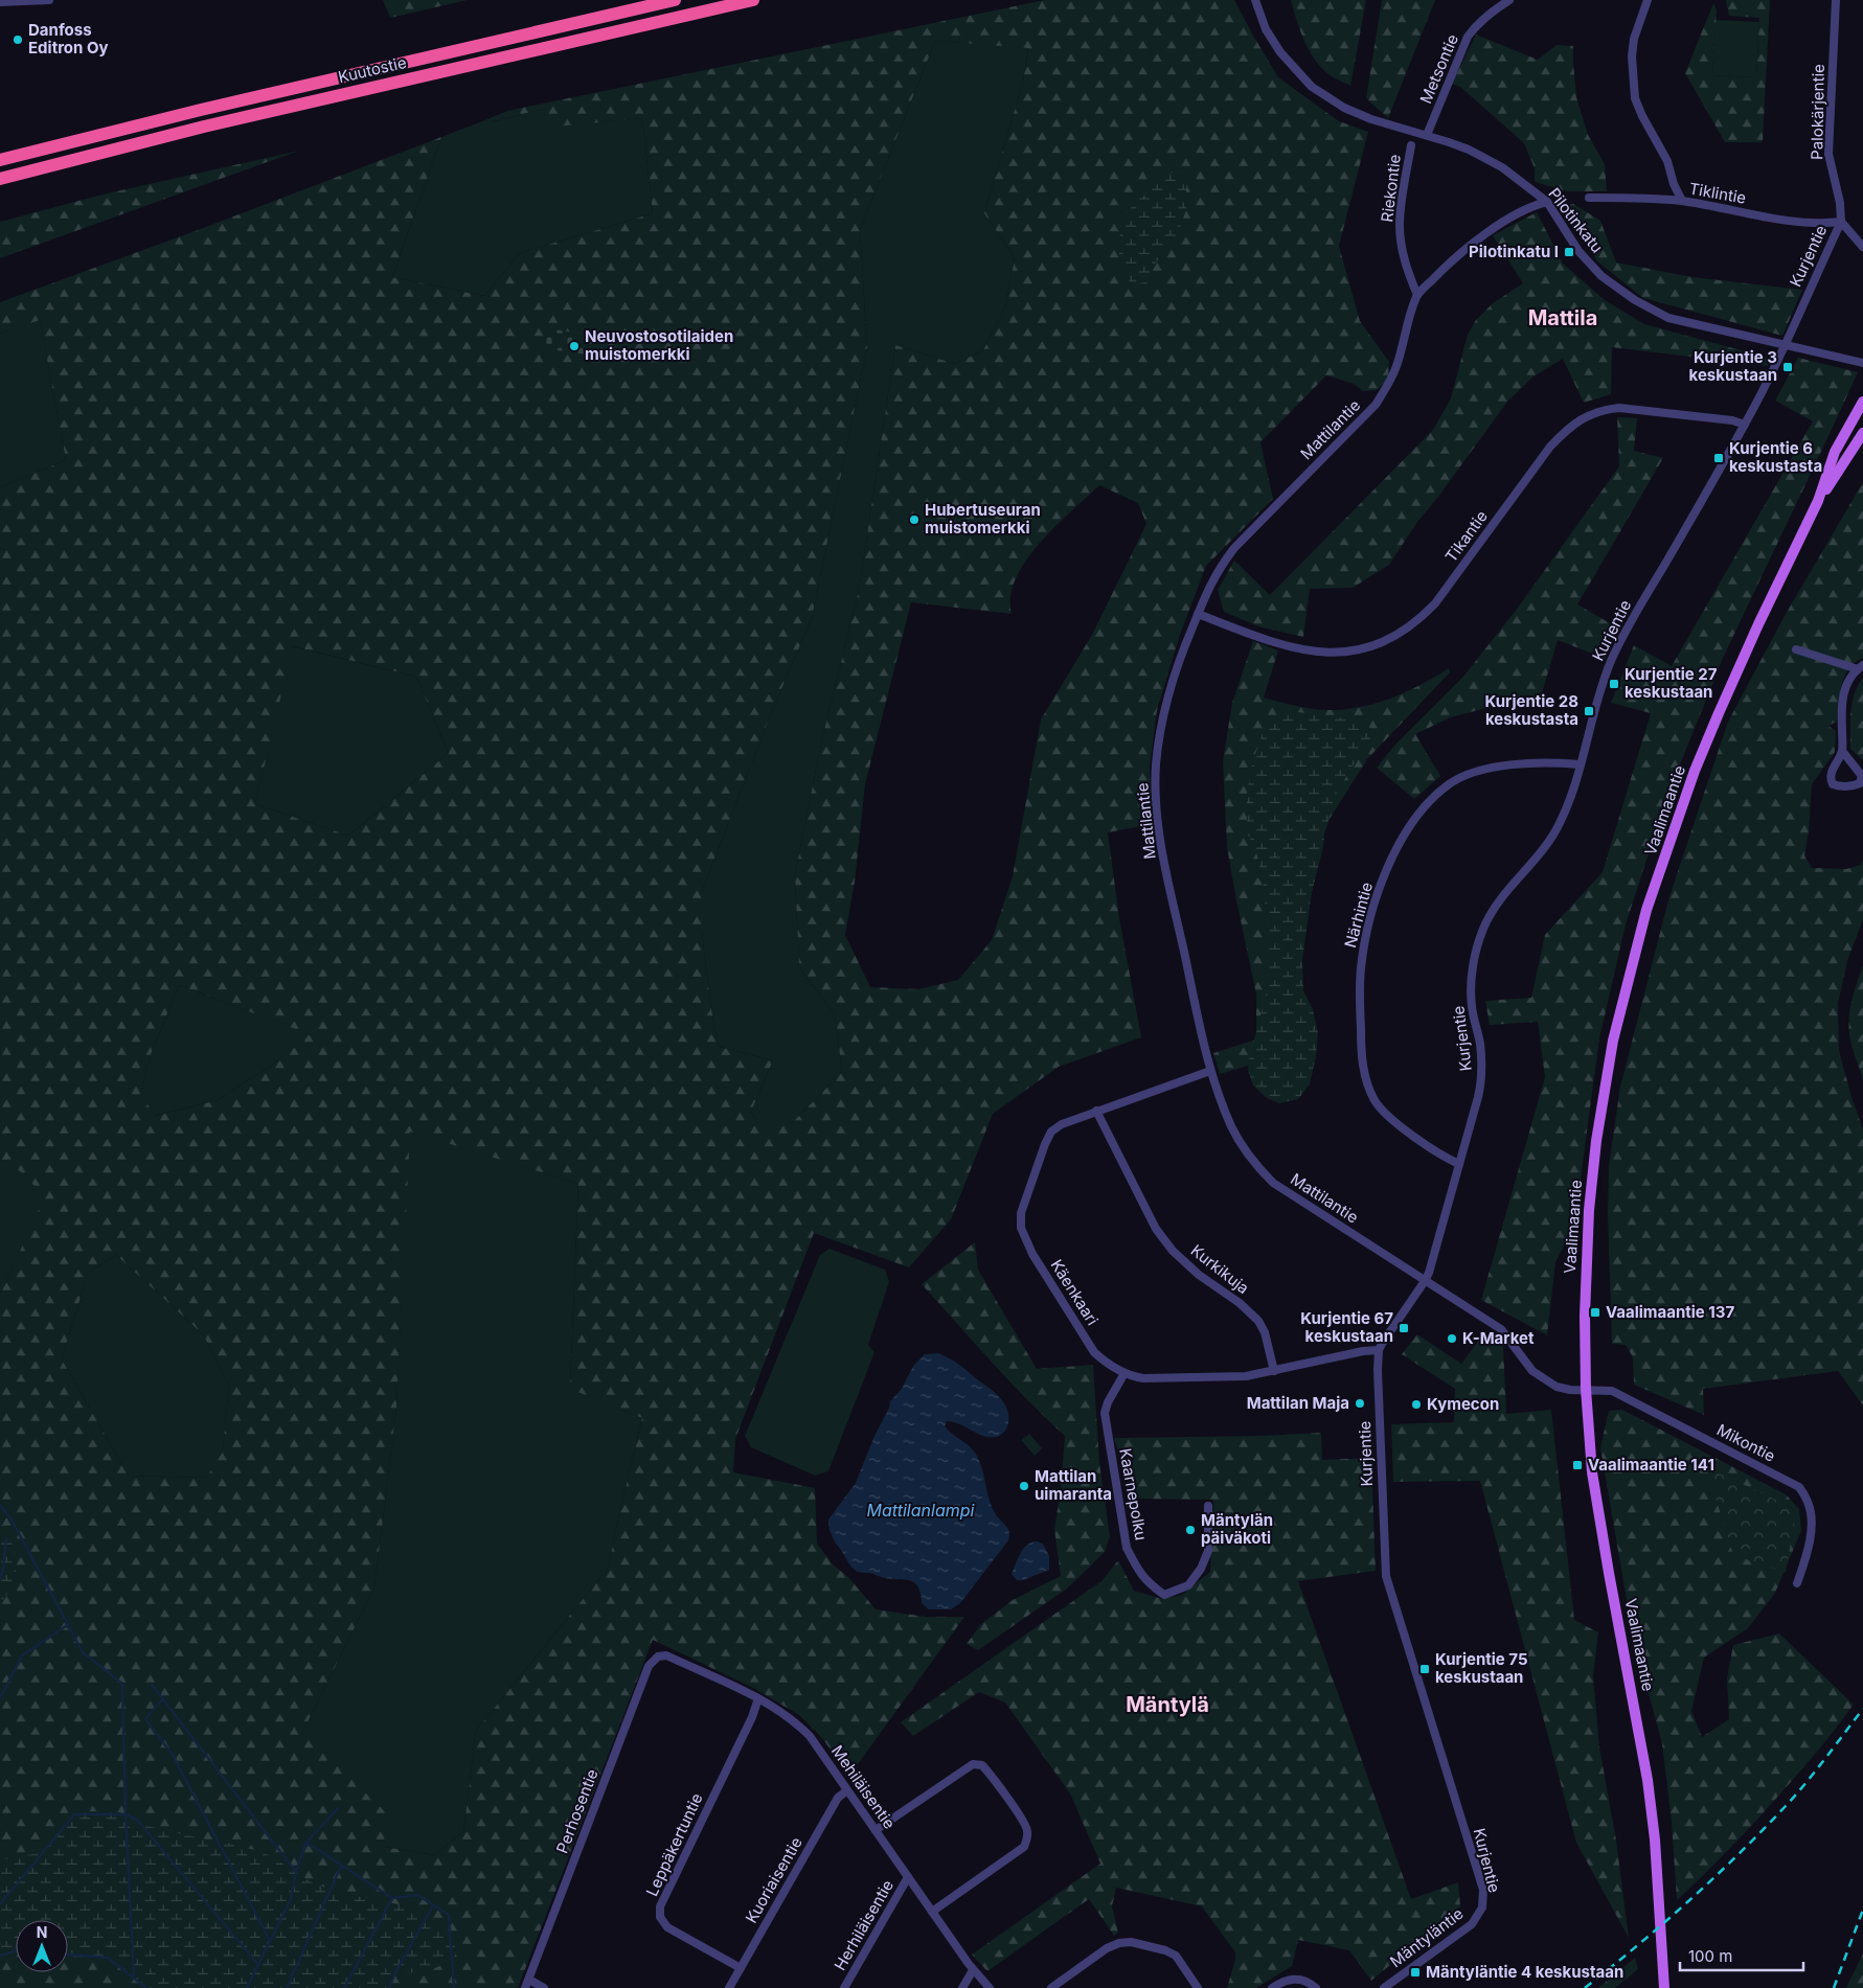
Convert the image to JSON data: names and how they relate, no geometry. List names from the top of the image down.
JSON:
{
  "streets": {
    "highway": ["Kuutostie"],
    "main road": ["Vaalimaantie"],
    "street": [
      "Metsontie",
      "Palokärjentie",
      "Riekontie",
      "Tiklintie",
      "Pilotinkatu",
      "Kurjentie",
      "Mattilantie",
      "Tikantie",
      "Närhintie",
      "Kurkikuja",
      "Käenkaari",
      "Mikontie",
      "Kaarnepolku",
      "Mehiläisentie",
      "Perhosentie",
      "Leppäkertuntie",
      "Kuoriaisentie",
      "Herhiläisentie",
      "Mäntyläntie"
    ]
  },
  "crossings": [
    ["Metsontie", "Pilotinkatu"],
    ["Palokärjentie", "Tiklintie"],
    ["Palokärjentie", "Kurjentie"],
    ["Riekontie", "Mattilantie"],
    ["Tiklintie", "Kurjentie"],
    ["Pilotinkatu", "Kurjentie"],
    ["Pilotinkatu", "Mattilantie"],
    ["Kurjentie", "Mattilantie"],
    ["Kurjentie", "Tikantie"],
    ["Kurjentie", "Närhintie"],
    ["Kurjentie", "Käenkaari"],
    ["Kurjentie", "Mäntyläntie"],
    ["Mattilantie", "Tikantie"],
    ["Mattilantie", "Vaalimaantie"],
    ["Mattilantie", "Käenkaari"],
    ["Mattilantie", "Mikontie"],
    ["Vaalimaantie", "Mikontie"],
    ["Kurkikuja", "Käenkaari"],
    ["Käenkaari", "Kaarnepolku"],
    ["Mehiläisentie", "Perhosentie"],
    ["Mehiläisentie", "Leppäkertuntie"],
    ["Mehiläisentie", "Kuoriaisentie"],
    ["Mehiläisentie", "Herhiläisentie"],
    ["Leppäkertuntie", "Kuoriaisentie"]
  ],
  "districts": ["Mattila", "Mäntylä"],
  "water": ["Mattilanlampi"],
  "places": {
    "other": [
      "Danfoss Editron Oy",
      "Neuvostosotilaiden muistomerkki",
      "Hubertuseuran muistomerkki",
      "K-Market",
      "Mattilan Maja",
      "Kymecon",
      "Mattilan uimaranta",
      "Mäntylän päiväkoti"
    ],
    "transit": [
      "Pilotinkatu I",
      "Kurjentie 3 keskustaan",
      "Kurjentie 6 keskustasta",
      "Kurjentie 27 keskustaan",
      "Kurjentie 28 keskustasta",
      "Vaalimaantie 137",
      "Kurjentie 67 keskustaan",
      "Vaalimaantie 141",
      "Kurjentie 75 keskustaan",
      "Mäntyläntie 4 keskustaan"
    ]
  },
  "scale_bar": "100 m",
  "north": "top"
}
